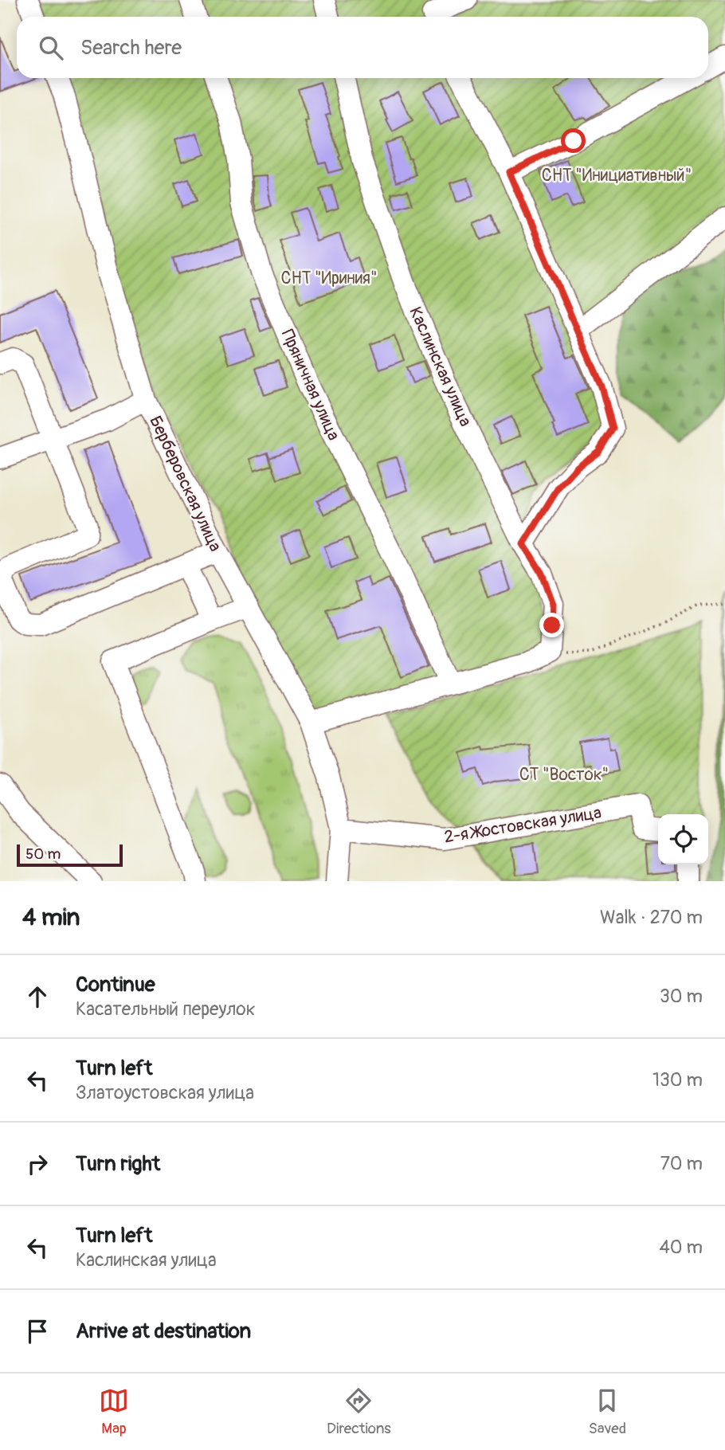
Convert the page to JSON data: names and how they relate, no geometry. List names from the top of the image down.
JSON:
{
  "streets": {
    "street": [
      "Каслинская улица",
      "Пряничная улица",
      "Берберовская улица",
      "2-я Жостовская улица"
    ]
  },
  "crossings": [
    ["Берберовская улица", "2-я Жостовская улица"]
  ],
  "parks": ["СНТ \"Инициативный\"", "СНТ \"Ириния\"", "СТ \"Восток\""],
  "scale_bar": "50 m",
  "page": {
    "search": "Search here",
    "scale": "50 m",
    "heading": ["4 min", "Walk · 270 m"],
    "list": [
      ["Continue", "Касательный переулок", "30 m"],
      ["Turn left", "Златоустовская улица", "130 m"],
      ["Turn right", "70 m"],
      ["Turn left", "Каслинская улица", "40 m"],
      "Arrive at destination"
    ],
    "nav": ["Map", "Directions", "Saved"]
  }
}
